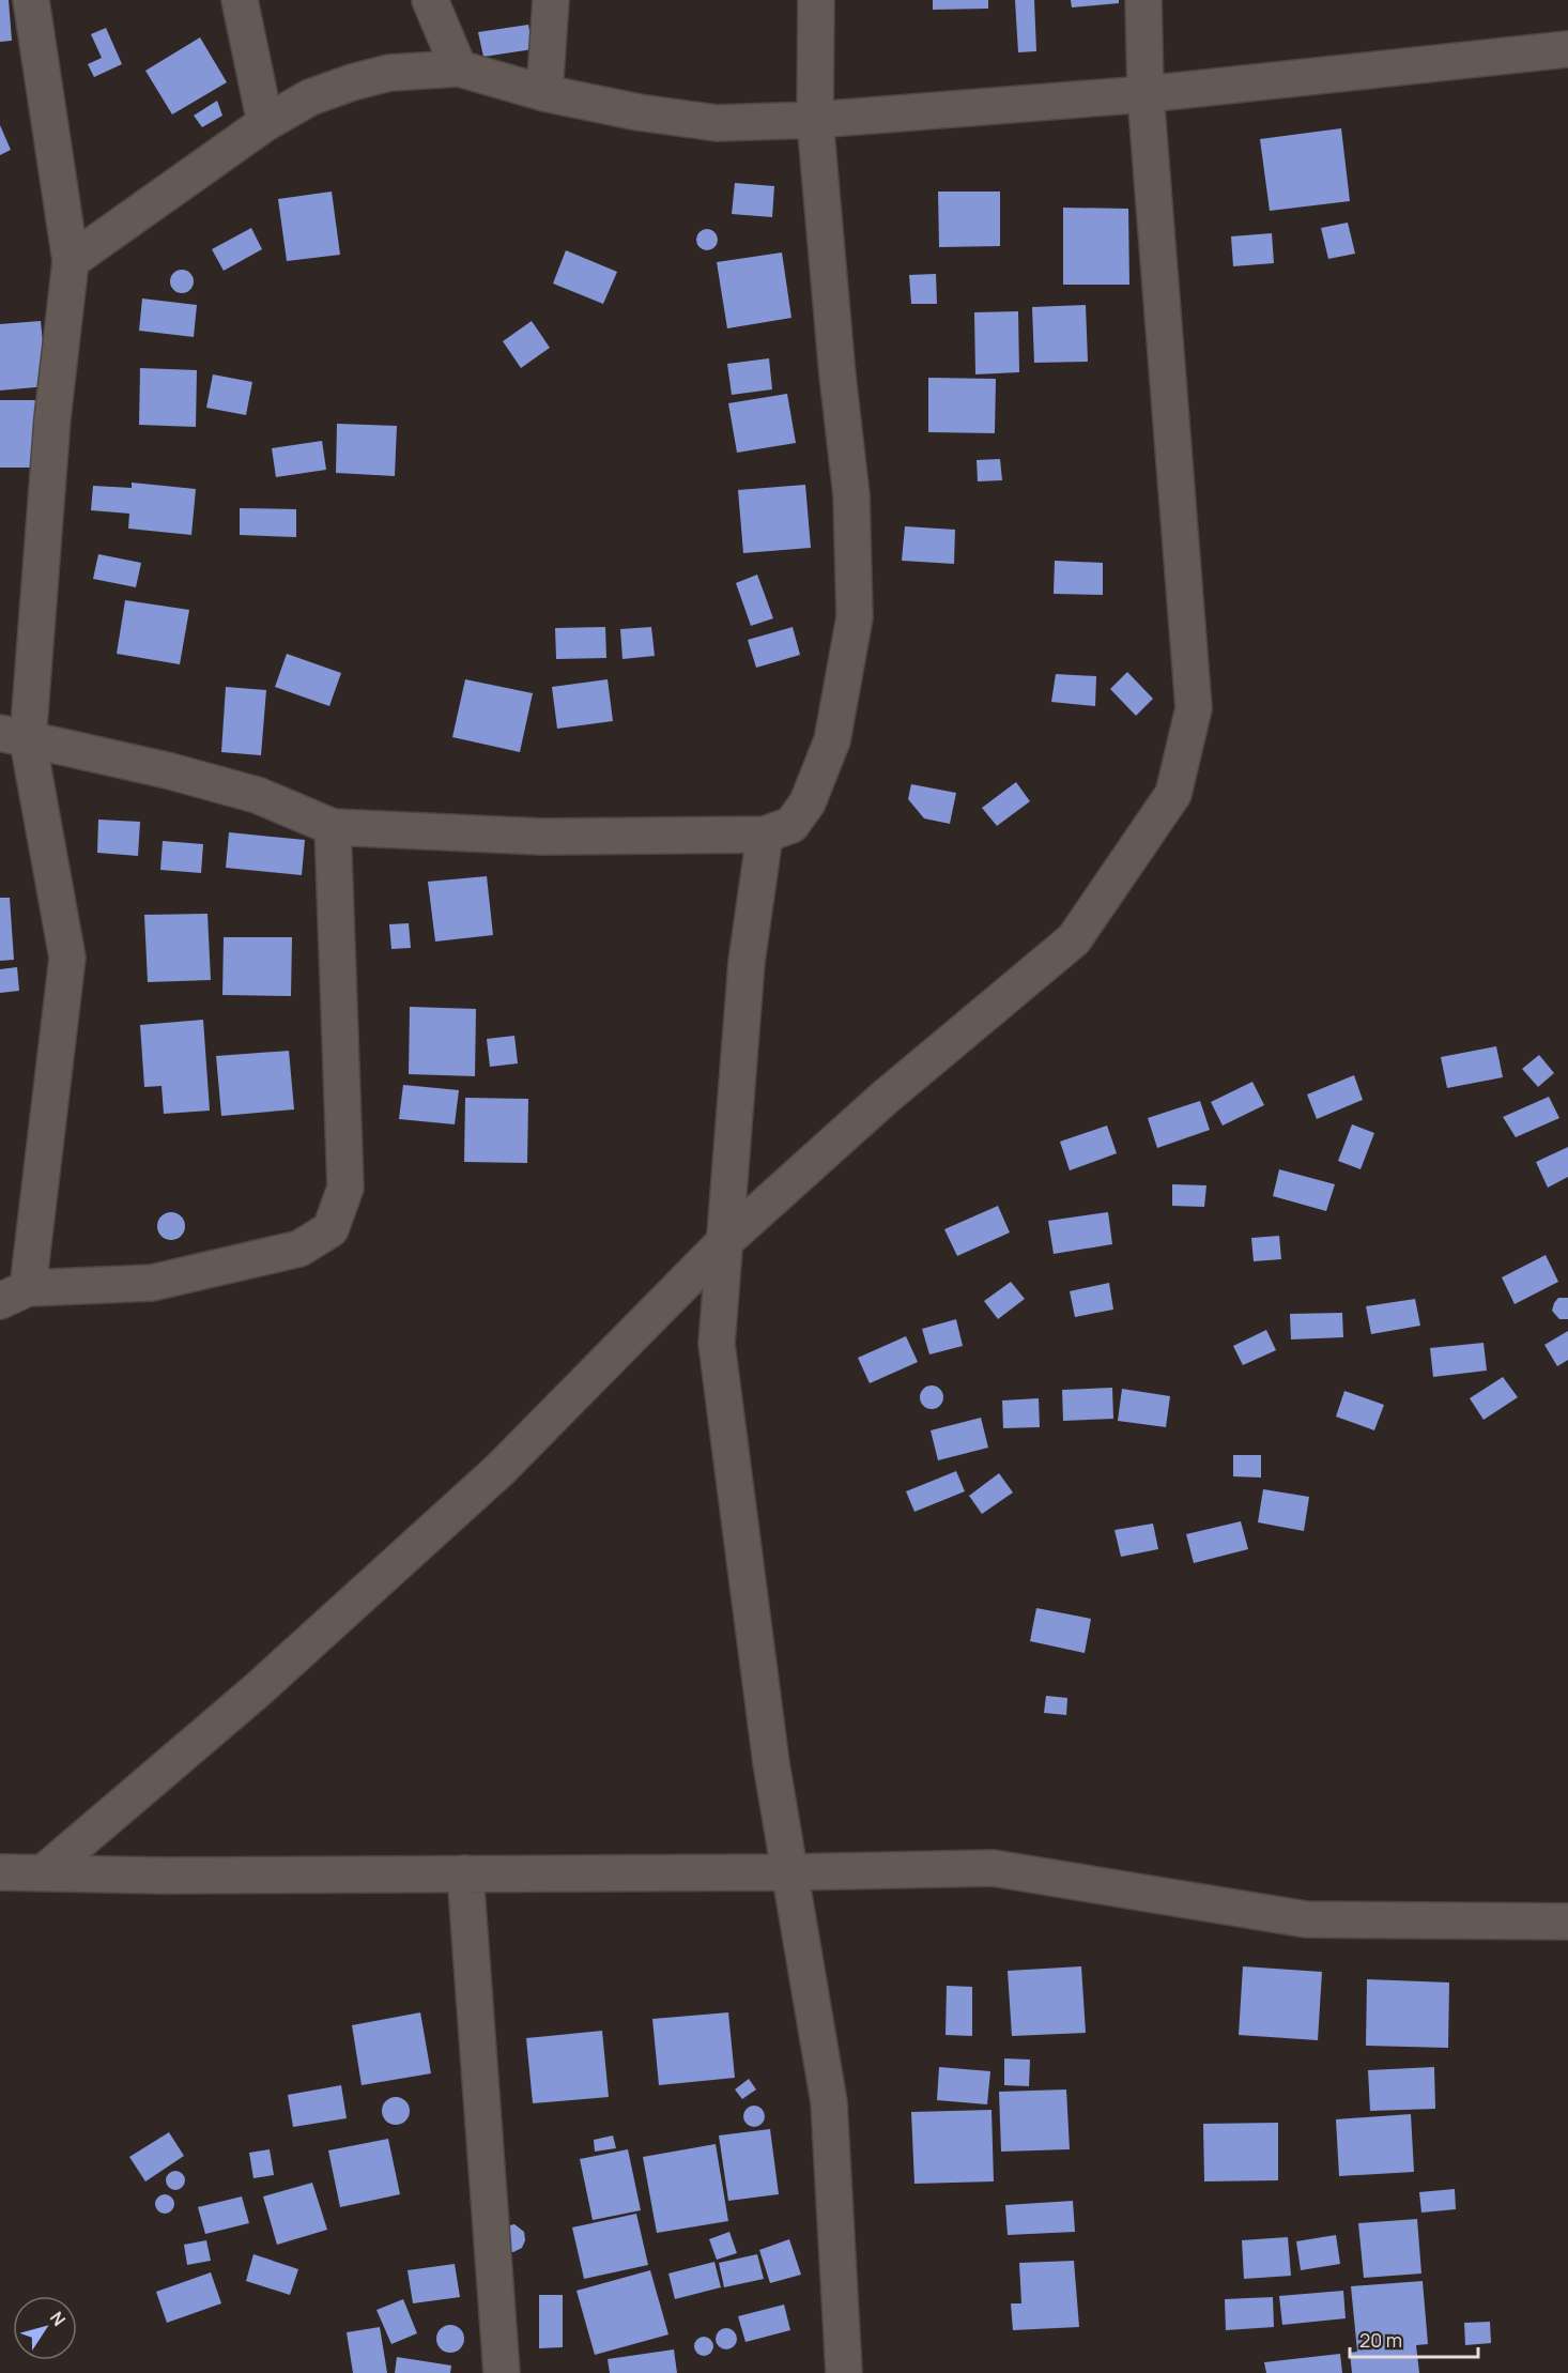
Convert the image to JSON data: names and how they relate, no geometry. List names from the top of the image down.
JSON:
{
  "scale_bar": "20 m",
  "north": "top right"
}
